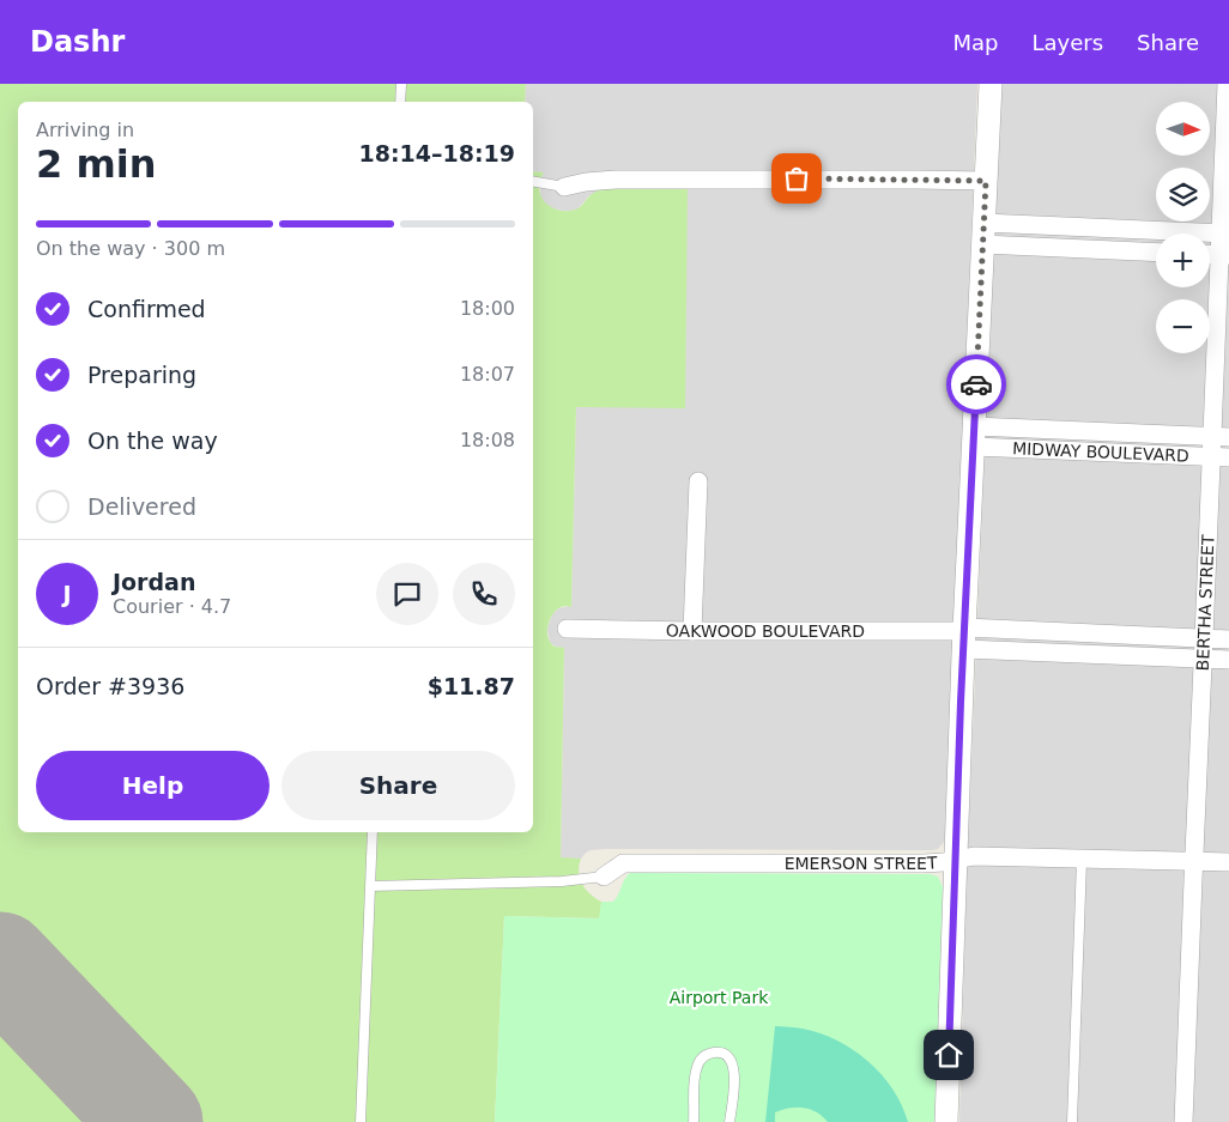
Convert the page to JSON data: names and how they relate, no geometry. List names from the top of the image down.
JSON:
{
  "streets": {
    "street": [
      "MIDWAY BOULEVARD",
      "BERTHA STREET",
      "OAKWOOD BOULEVARD",
      "EMERSON STREET"
    ]
  },
  "crossings": [
    ["MIDWAY BOULEVARD", "BERTHA STREET"],
    ["BERTHA STREET", "OAKWOOD BOULEVARD"],
    ["BERTHA STREET", "EMERSON STREET"]
  ],
  "parks": ["Airport Park"],
  "north": "right",
  "page": {
    "header": "Dashr",
    "nav": ["Map", "Layers", "Share"],
    "map_buttons": ["+", "−"],
    "heading": ["2 min", "Arriving in", "18:14–18:19"],
    "panel": [
      "Jordan",
      "Courier · 4.7",
      "Order #3936",
      "$11.87"
    ],
    "bar": "On the way · 300 m",
    "list": [
      ["Confirmed", "18:00"],
      ["Preparing", "18:07"],
      ["On the way", "18:08"],
      "Delivered"
    ],
    "round": "J",
    "buttons": ["Help", "Share"]
  }
}
